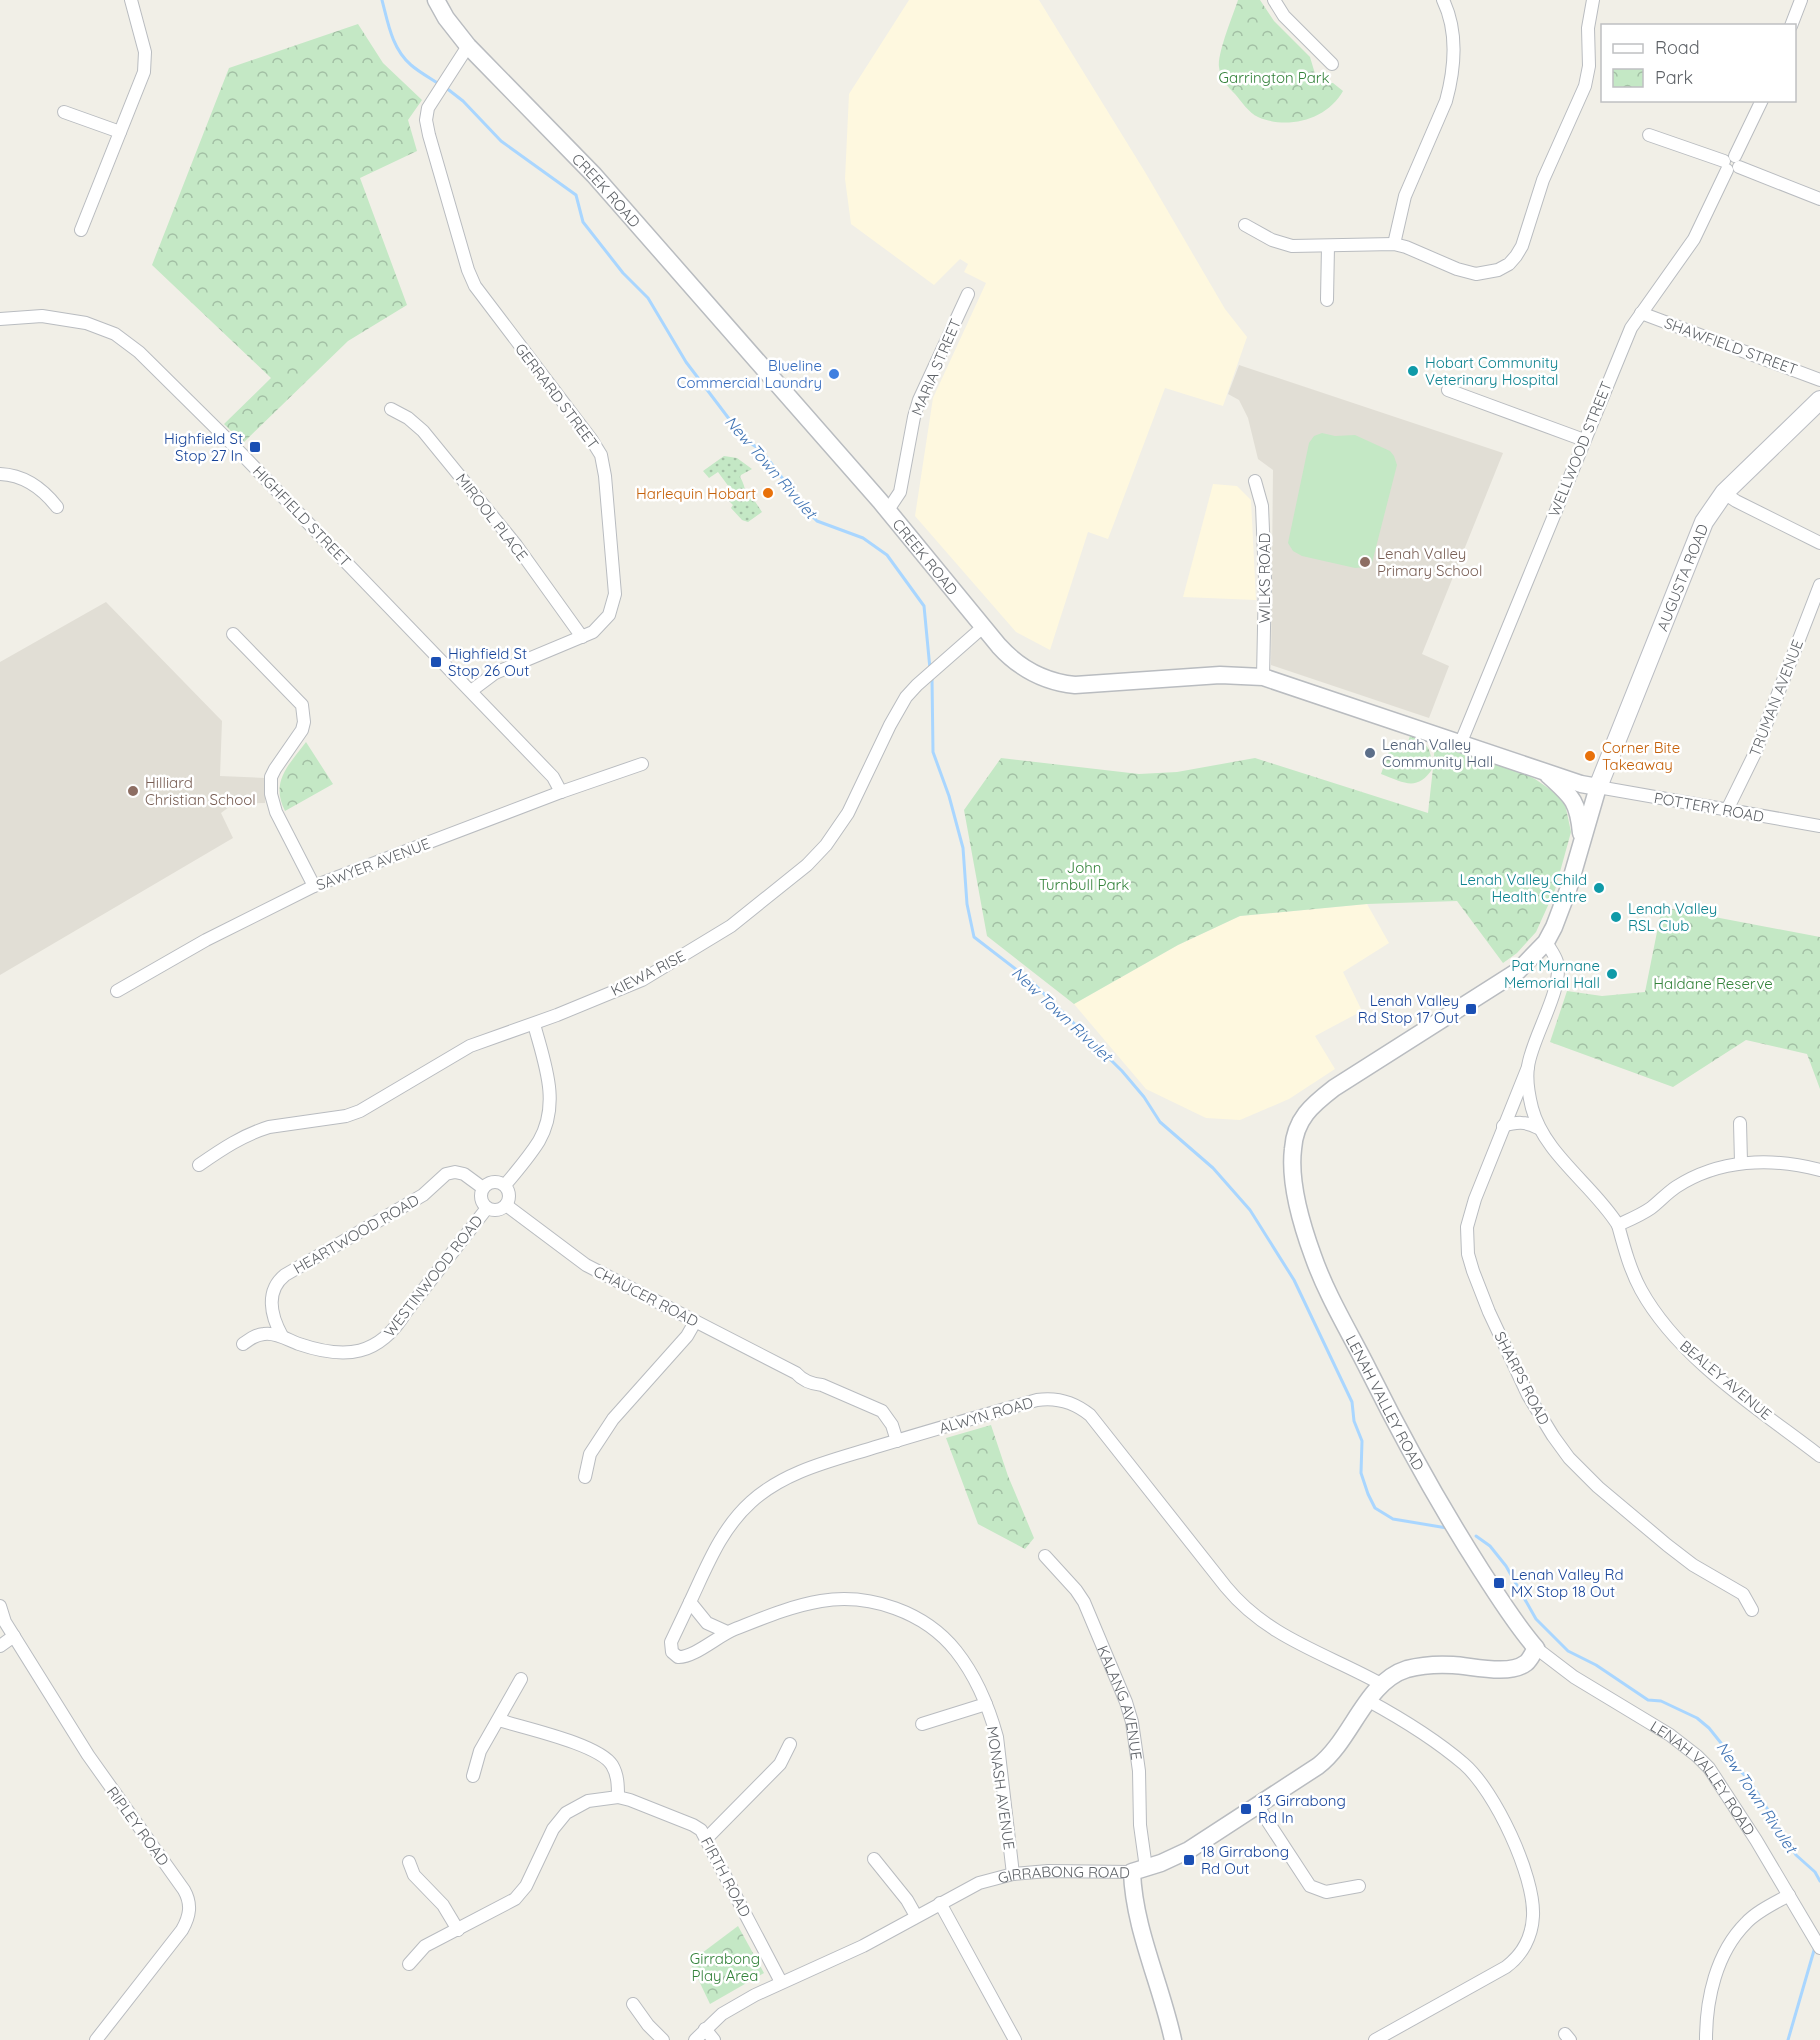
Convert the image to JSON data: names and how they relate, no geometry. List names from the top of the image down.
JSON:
{
  "streets": {
    "main road": ["AUGUSTA ROAD"],
    "street": [
      "CREEK ROAD",
      "SHAWFIELD STREET",
      "MARIA STREET",
      "GERRARD STREET",
      "WELLWOOD STREET",
      "HIGHFIELD STREET",
      "MIROOL PLACE",
      "WILKS ROAD",
      "TRUMAN AVENUE",
      "POTTERY ROAD",
      "SAWYER AVENUE",
      "KIEWA RISE",
      "HEARTWOOD ROAD",
      "WESTINWOOD ROAD",
      "CHAUCER ROAD",
      "SHARPS ROAD",
      "BEALEY AVENUE",
      "LENAH VALLEY ROAD",
      "ALWYN ROAD",
      "KALANG AVENUE",
      "MONASH AVENUE",
      "RIPLEY ROAD",
      "GIRRABONG ROAD",
      "FIRTH ROAD"
    ]
  },
  "crossings": [
    ["CREEK ROAD", "MARIA STREET"],
    ["CREEK ROAD", "GERRARD STREET"],
    ["CREEK ROAD", "WELLWOOD STREET"],
    ["CREEK ROAD", "AUGUSTA ROAD"],
    ["CREEK ROAD", "WILKS ROAD"],
    ["CREEK ROAD", "POTTERY ROAD"],
    ["CREEK ROAD", "KIEWA RISE"],
    ["CREEK ROAD", "LENAH VALLEY ROAD"],
    ["SHAWFIELD STREET", "WELLWOOD STREET"],
    ["GERRARD STREET", "HIGHFIELD STREET"],
    ["GERRARD STREET", "MIROOL PLACE"],
    ["HIGHFIELD STREET", "SAWYER AVENUE"],
    ["AUGUSTA ROAD", "POTTERY ROAD"],
    ["AUGUSTA ROAD", "LENAH VALLEY ROAD"],
    ["TRUMAN AVENUE", "POTTERY ROAD"],
    ["POTTERY ROAD", "LENAH VALLEY ROAD"],
    ["HEARTWOOD ROAD", "WESTINWOOD ROAD"],
    ["HEARTWOOD ROAD", "CHAUCER ROAD"],
    ["WESTINWOOD ROAD", "CHAUCER ROAD"],
    ["CHAUCER ROAD", "ALWYN ROAD"],
    ["SHARPS ROAD", "LENAH VALLEY ROAD"],
    ["LENAH VALLEY ROAD", "GIRRABONG ROAD"],
    ["ALWYN ROAD", "MONASH AVENUE"],
    ["ALWYN ROAD", "GIRRABONG ROAD"],
    ["KALANG AVENUE", "GIRRABONG ROAD"],
    ["MONASH AVENUE", "GIRRABONG ROAD"],
    ["GIRRABONG ROAD", "FIRTH ROAD"]
  ],
  "water": ["New Town Rivulet"],
  "parks": [
    "Garrington Park",
    "John Turnbull Park",
    "Haldane Reserve",
    "Girrabong Play Area"
  ],
  "places": {
    "other": [
      "Hobart Community Veterinary Hospital",
      "Blueline Commercial Laundry",
      "Harlequin Hobart",
      "Lenah Valley Primary School",
      "Lenah Valley Community Hall",
      "Corner Bite Takeaway",
      "Hilliard Christian School",
      "Lenah Valley Child Health Centre",
      "Lenah Valley RSL Club",
      "Pat Murnane Memorial Hall"
    ],
    "transit": [
      "Highfield St Stop 27 In",
      "Highfield St Stop 26 Out",
      "Lenah Valley Rd Stop 17 Out",
      "Lenah Valley Rd MX Stop 18 Out",
      "13 Girrabong Rd In",
      "18 Girrabong Rd Out"
    ]
  },
  "legend": ["Road", "Park"]
}
